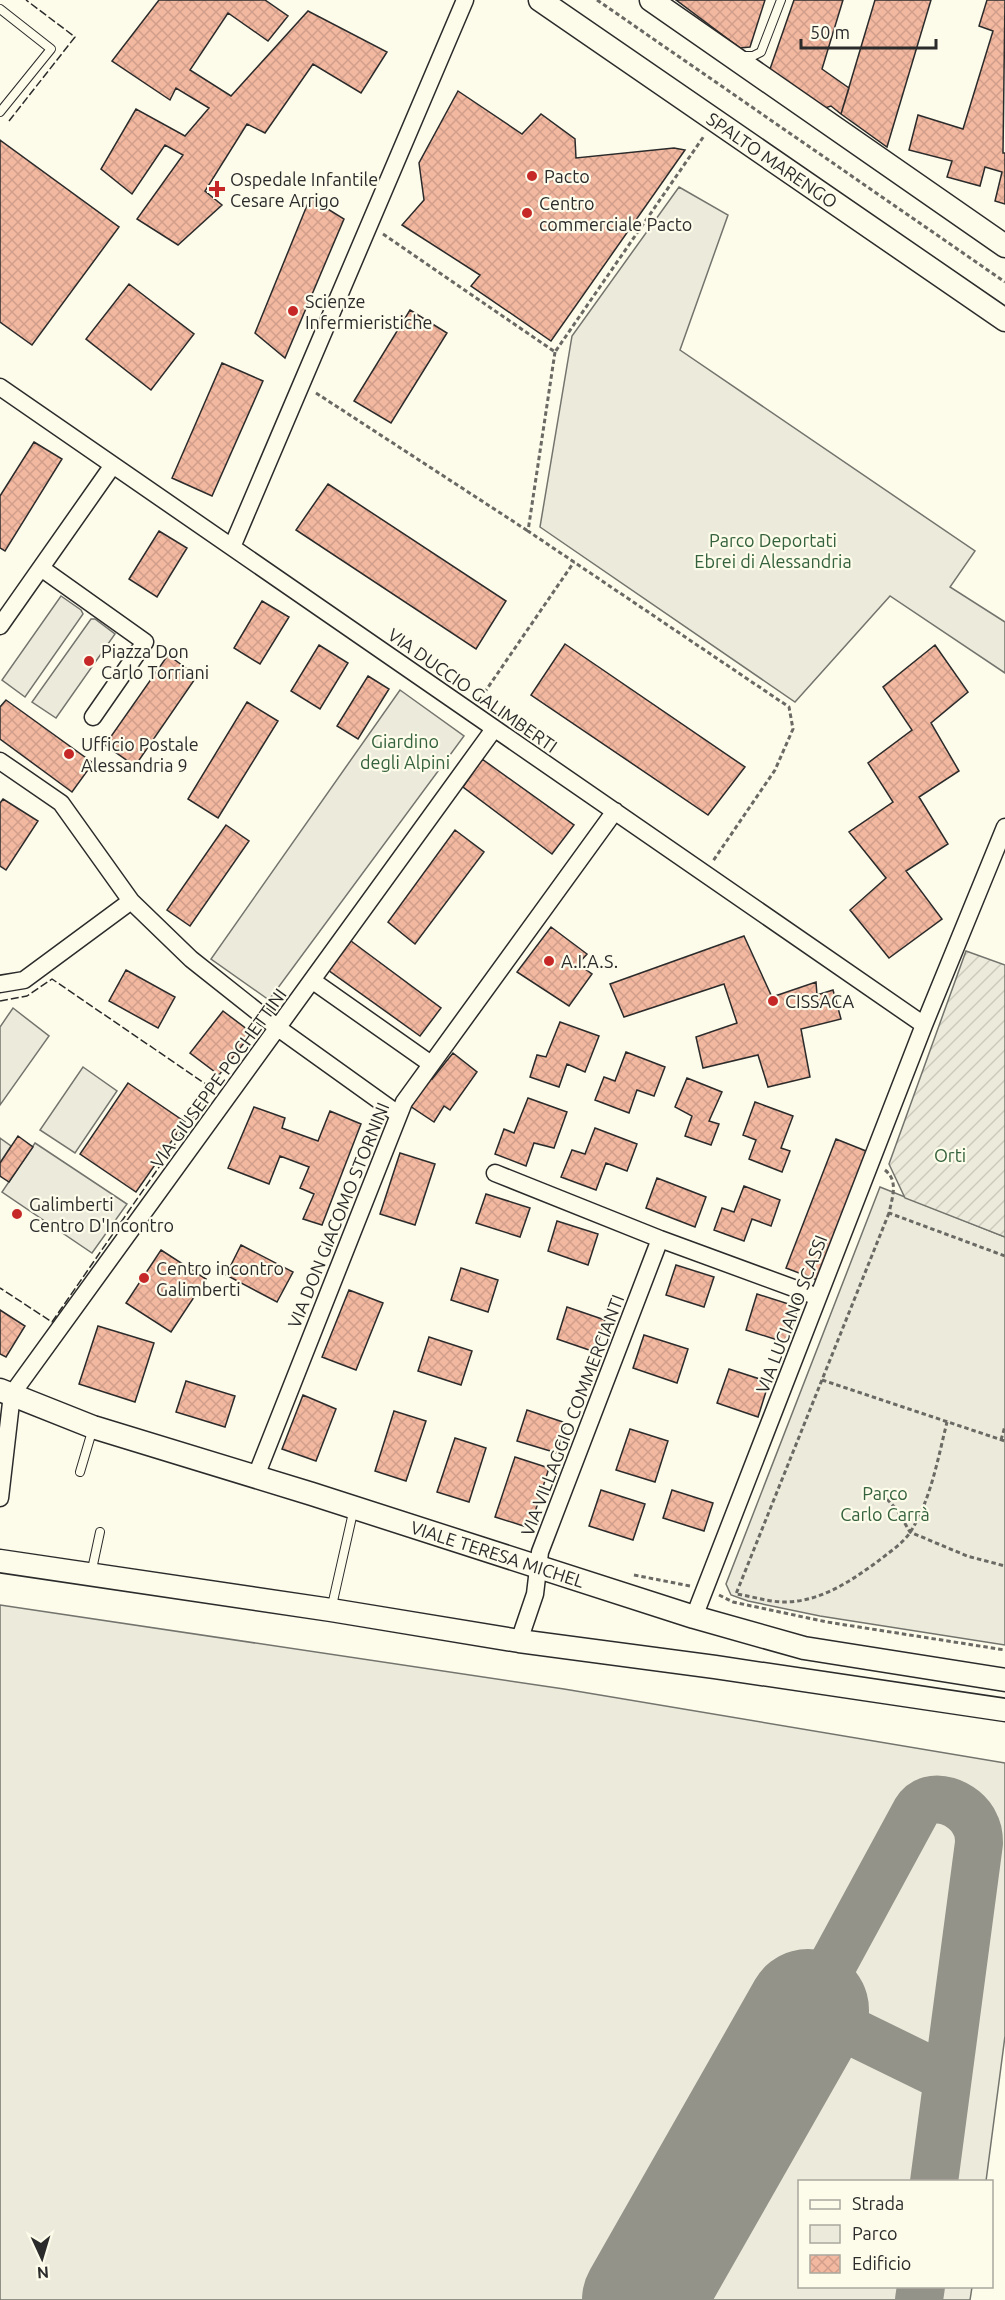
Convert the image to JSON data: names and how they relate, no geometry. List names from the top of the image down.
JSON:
{
  "streets": {
    "street": [
      "SPALTO MARENGO",
      "VIA DUCCIO GALIMBERTI",
      "VIA GIUSEPPE POCHETTINI",
      "VIA DON GIACOMO STORNINI",
      "VIA LUCIANO SCASSI",
      "VIA VILLAGGIO COMMERCIANTI",
      "VIALE TERESA MICHEL"
    ]
  },
  "crossings": [
    ["VIA DUCCIO GALIMBERTI", "VIA GIUSEPPE POCHETTINI"],
    ["VIA DUCCIO GALIMBERTI", "VIA DON GIACOMO STORNINI"],
    ["VIA DUCCIO GALIMBERTI", "VIA LUCIANO SCASSI"],
    ["VIA GIUSEPPE POCHETTINI", "VIALE TERESA MICHEL"],
    ["VIA DON GIACOMO STORNINI", "VIALE TERESA MICHEL"],
    ["VIA LUCIANO SCASSI", "VIALE TERESA MICHEL"],
    ["VIA VILLAGGIO COMMERCIANTI", "VIALE TERESA MICHEL"]
  ],
  "parks": [
    "Parco Deportati Ebrei di Alessandria",
    "Giardino degli Alpini",
    "Orti",
    "Parco Carlo Carrà"
  ],
  "places": {
    "other": [
      "Pacto",
      "Centro commerciale Pacto",
      "Scienze Infermieristiche",
      "Piazza Don Carlo Torriani",
      "Ufficio Postale Alessandria 9",
      "A.I.A.S.",
      "CISSACA",
      "Galimberti Centro D'Incontro",
      "Centro incontro Galimberti"
    ],
    "health": ["Ospedale Infantile Cesare Arrigo"]
  },
  "legend": ["Strada", "Parco", "Edificio"],
  "scale_bar": "50 m",
  "north": "bottom"
}
